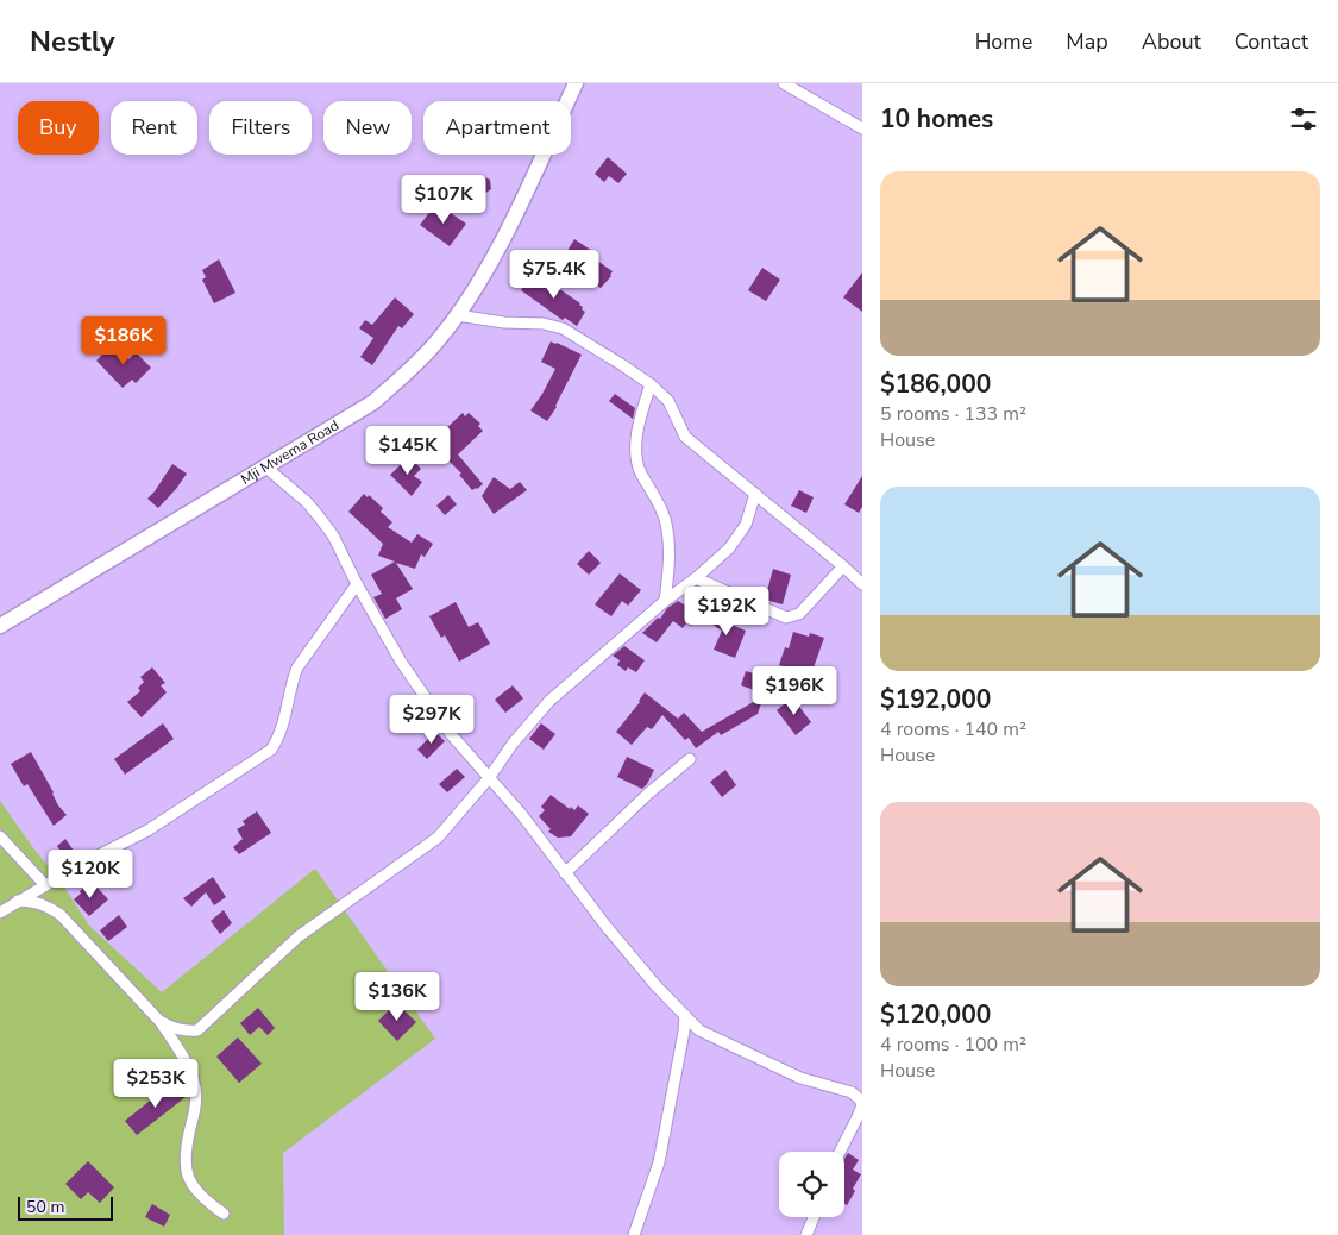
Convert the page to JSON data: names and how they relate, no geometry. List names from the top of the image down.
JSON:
{
  "streets": {
    "main road": ["Mji Mwema Road"]
  },
  "scale_bar": "50 m",
  "page": {
    "header": "Nestly",
    "nav": [
      "Home",
      "Map",
      "About",
      "Contact"
    ],
    "heading": "10 homes",
    "chip": [
      "Buy",
      "Rent",
      "Filters",
      "New",
      "Apartment"
    ],
    "list": [
      {
        "name": "$186,000",
        "note": "5 rooms · 133 m² · House"
      },
      {
        "name": "$192,000",
        "note": "4 rooms · 140 m² · House"
      },
      {
        "name": "$120,000",
        "note": "4 rooms · 100 m² · House"
      }
    ],
    "price": [
      "$107K",
      "$75.4K",
      "$186K",
      "$145K",
      "$192K",
      "$196K",
      "$297K",
      "$120K",
      "$136K",
      "$253K"
    ],
    "scale": "50 m"
  }
}
